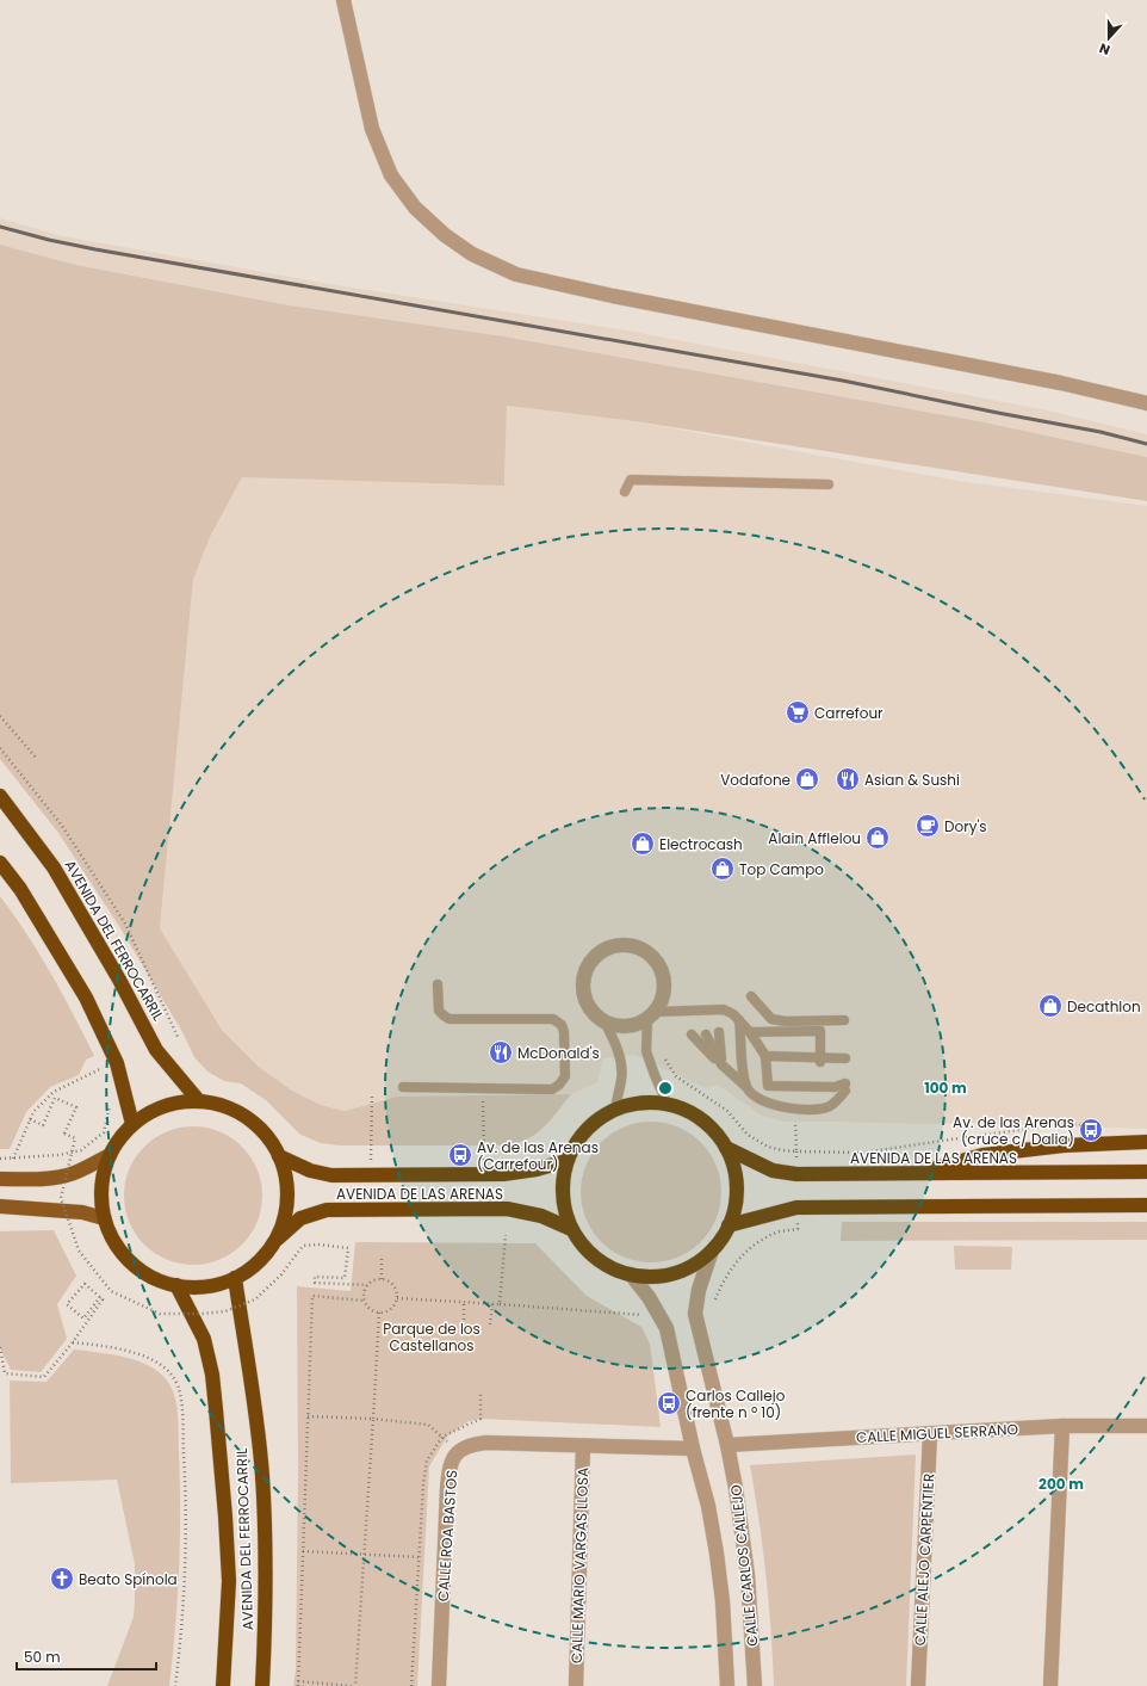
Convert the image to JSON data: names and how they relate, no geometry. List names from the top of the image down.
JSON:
{
  "streets": {
    "highway": ["AVENIDA DEL FERROCARRIL", "AVENIDA DE LAS ARENAS"],
    "street": [
      "CALLE MIGUEL SERRANO",
      "CALLE ROA BASTOS",
      "CALLE ALEJO CARPENTIER",
      "CALLE MARIO VARGAS LLOSA",
      "CALLE CARLOS CALLEJO"
    ]
  },
  "crossings": [
    ["CALLE MIGUEL SERRANO", "CALLE ALEJO CARPENTIER"],
    ["CALLE MIGUEL SERRANO", "CALLE CARLOS CALLEJO"],
    ["CALLE ROA BASTOS", "CALLE MARIO VARGAS LLOSA"],
    ["CALLE ROA BASTOS", "CALLE CARLOS CALLEJO"]
  ],
  "parks": ["Parque de los Castellanos"],
  "places": {
    "supermarket": ["Carrefour"],
    "shop": [
      "Vodafone",
      "Alain Afflelou",
      "Electrocash",
      "Top Campo",
      "Decathlon"
    ],
    "restaurant": ["Asian & Sushi", "McDonald's"],
    "cafe": ["Dory's"],
    "bus stop": ["Av. de las Arenas (cruce c/ Dalia)", "Av. de las Arenas (Carrefour)", "Carlos Callejo (frente n º 10)"],
    "church": ["Beato Spínola"]
  },
  "scale_bar": "50 m",
  "north": "bottom",
  "rings": ["100 m", "200 m"]
}
